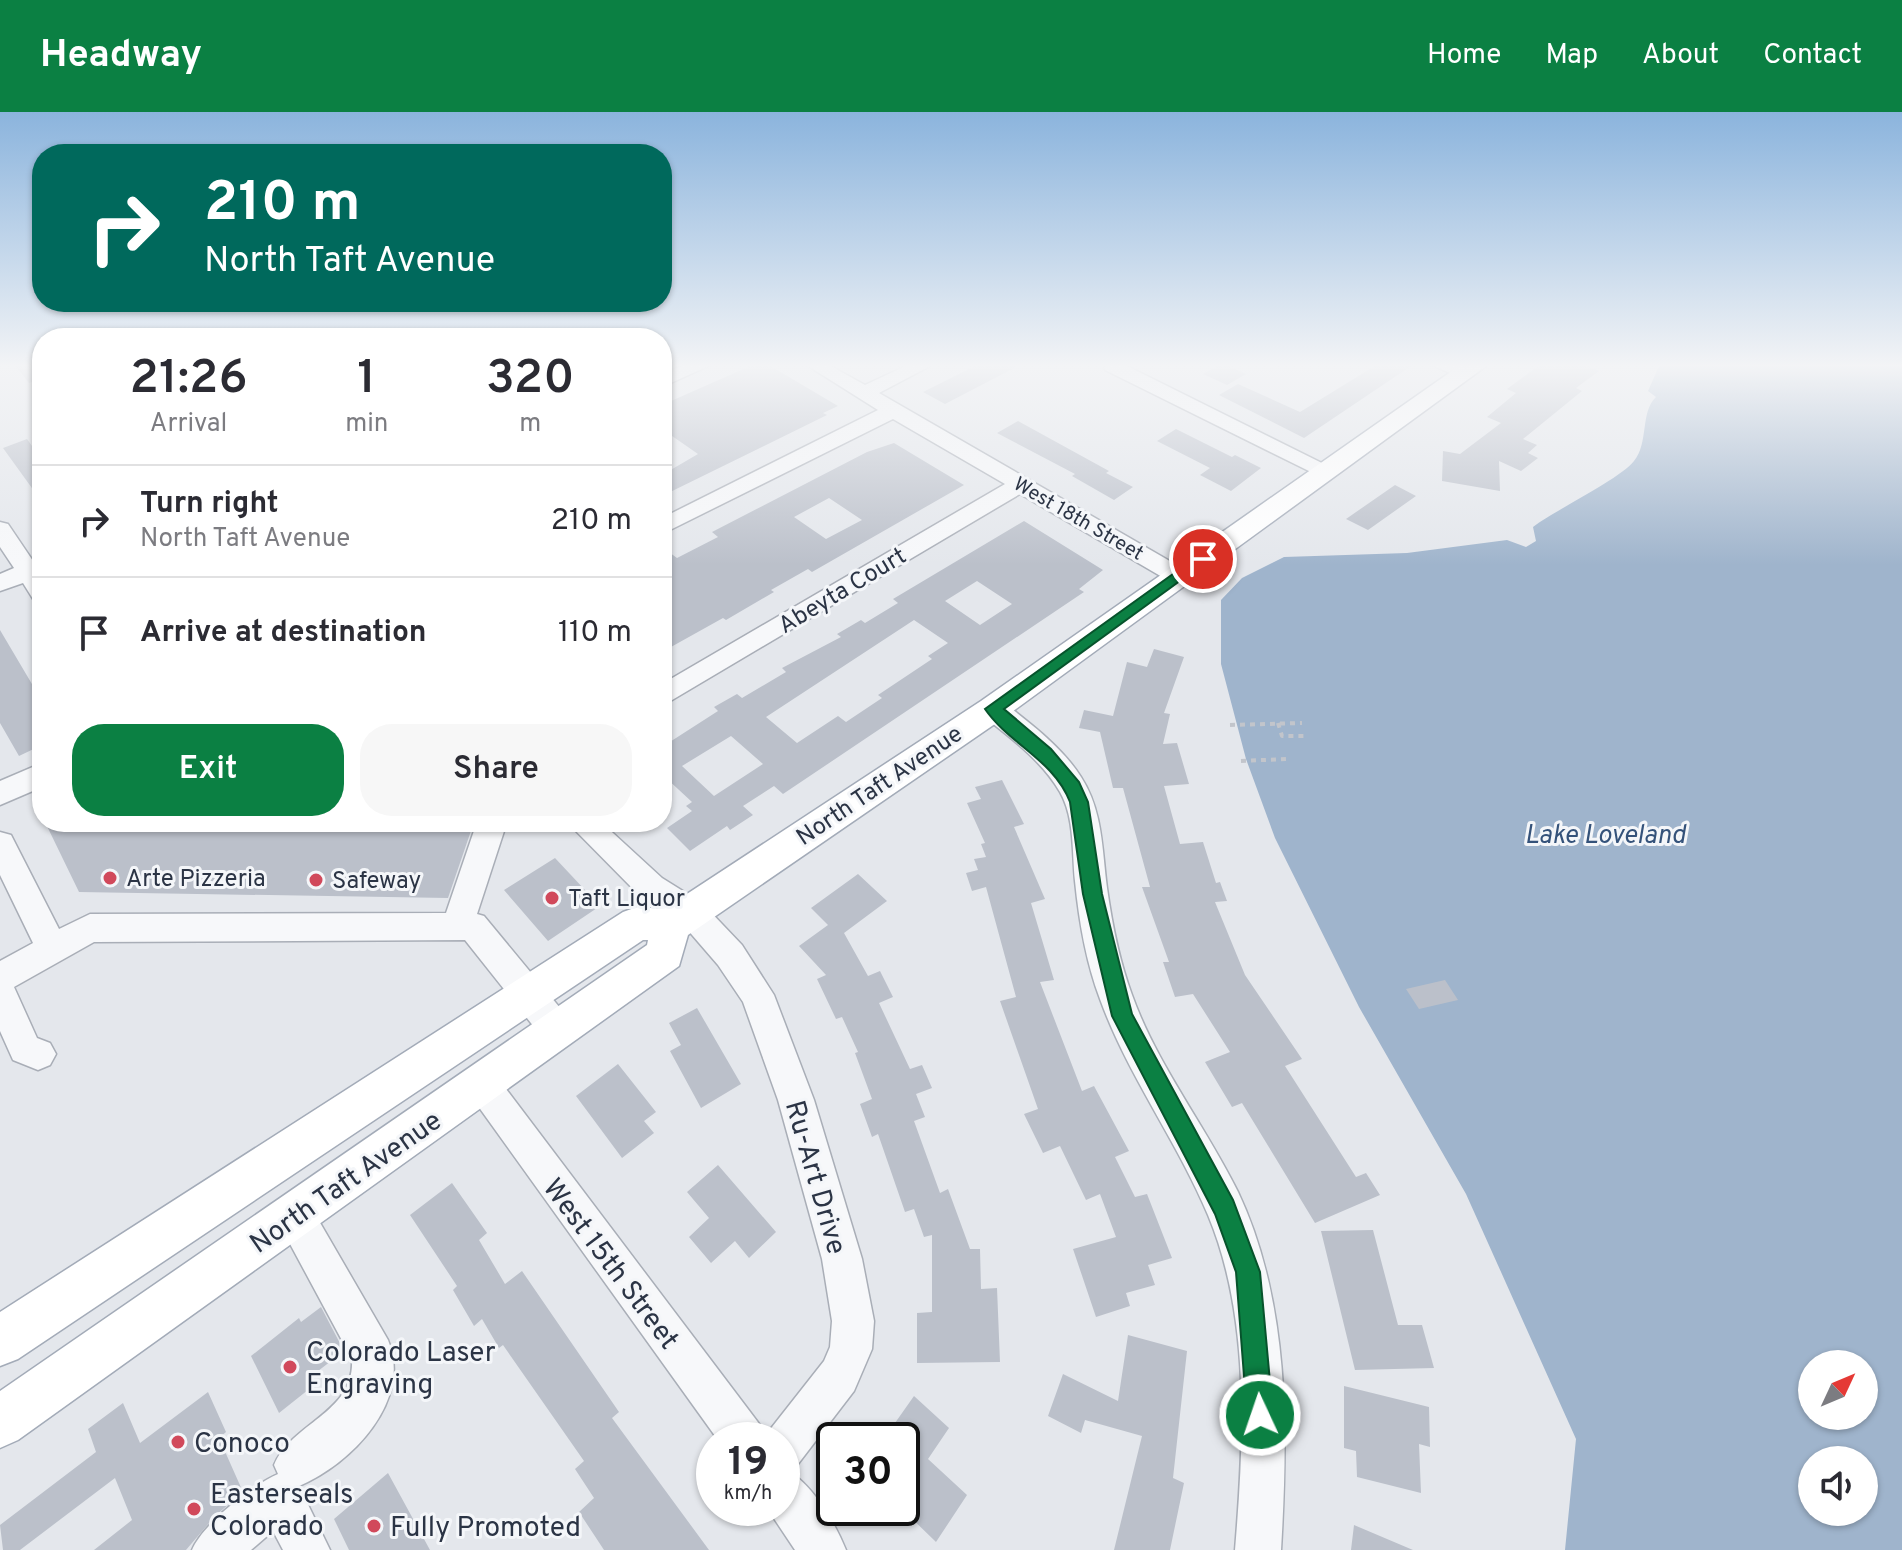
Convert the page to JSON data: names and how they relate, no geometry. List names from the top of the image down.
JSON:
{
  "streets": {
    "main road": ["North Taft Avenue"],
    "street": [
      "West 18th Street",
      "Abeyta Court",
      "Ru-Art Drive",
      "West 15th Street"
    ]
  },
  "crossings": [
    ["West 18th Street", "Abeyta Court"],
    ["West 18th Street", "North Taft Avenue"],
    ["North Taft Avenue", "Ru-Art Drive"],
    ["North Taft Avenue", "West 15th Street"]
  ],
  "water": ["Lake Loveland"],
  "places": [
    "Arte Pizzeria",
    "Safeway",
    "Taft Liquor",
    "Colorado Laser Engraving",
    "Conoco",
    "Easterseals Colorado",
    "Fully Promoted"
  ],
  "north": "top right",
  "page": {
    "header": "Headway",
    "nav": [
      "Home",
      "Map",
      "About",
      "Contact"
    ],
    "turn": ["210 m", "North Taft Avenue"],
    "eta": [
      "21:26",
      "Arrival",
      "1",
      "min",
      "320",
      "m"
    ],
    "list": [
      {
        "name": "Turn right",
        "note": "North Taft Avenue",
        "value": "210 m"
      },
      {
        "name": "Arrive at destination",
        "value": "110 m"
      }
    ],
    "buttons": ["Exit", "Share"],
    "speed": "19 km/h",
    "limit": "30"
  }
}
